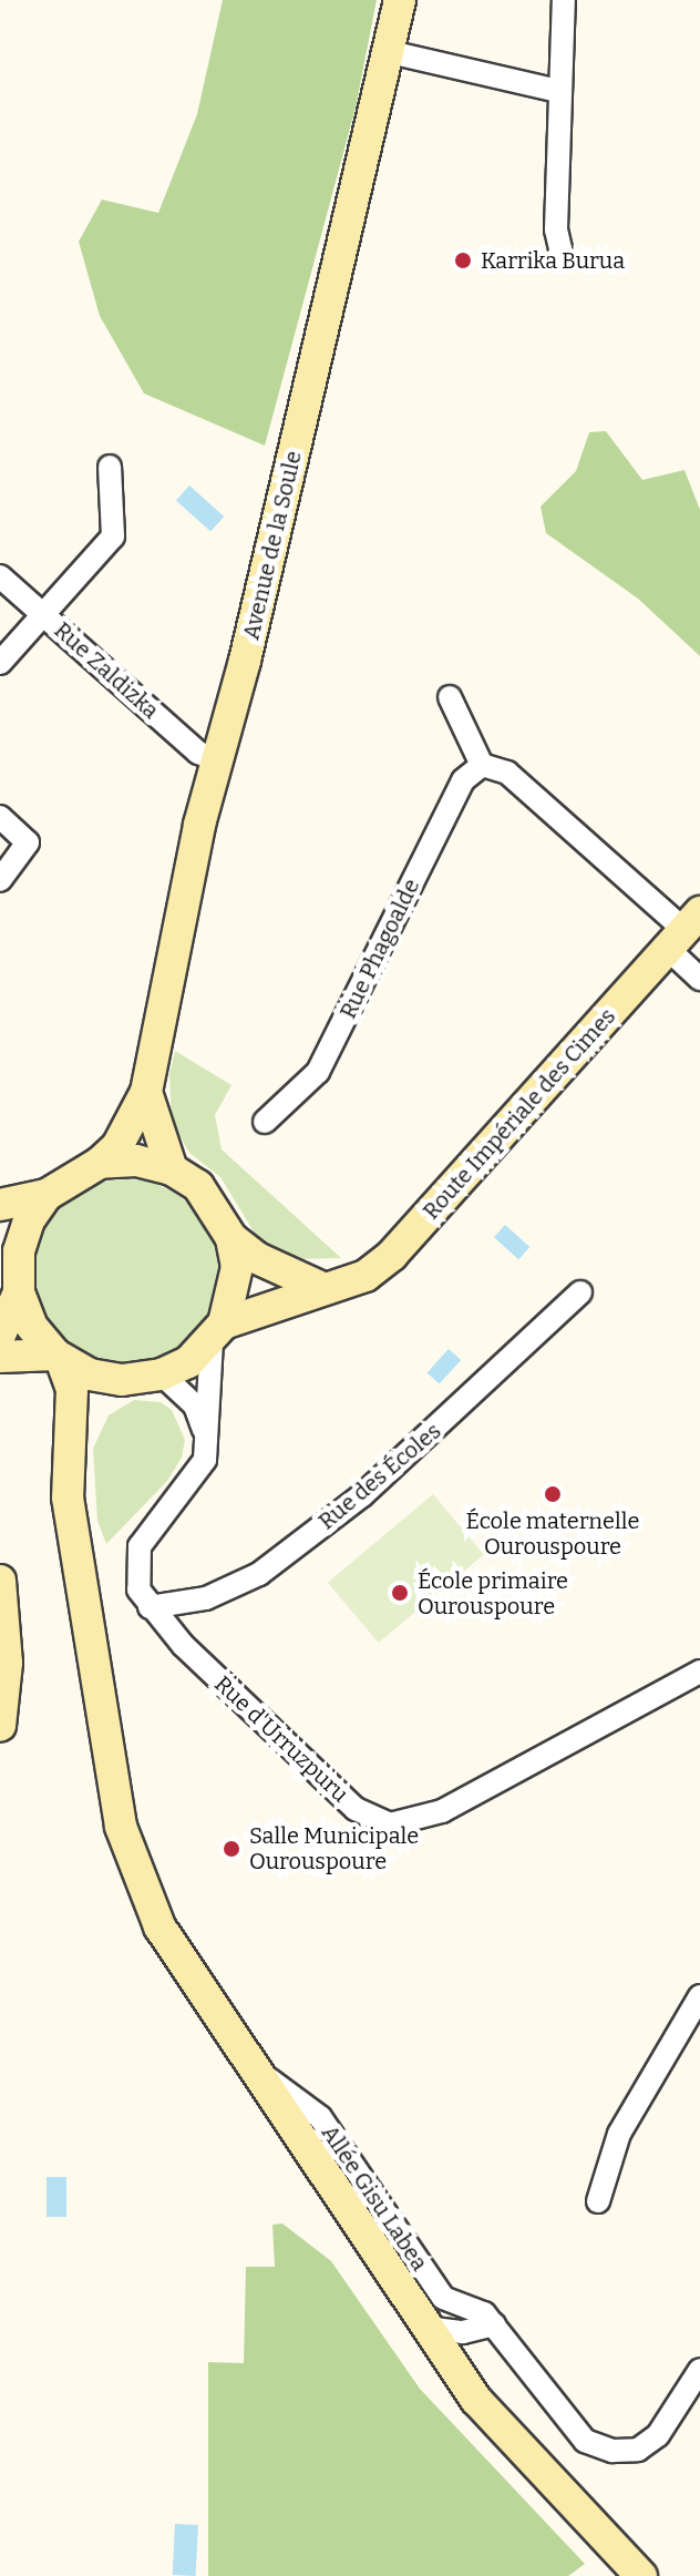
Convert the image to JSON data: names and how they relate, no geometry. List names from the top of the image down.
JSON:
{
  "streets": {
    "street": [
      "Avenue de la Soule",
      "Rue Zaldizka",
      "Rue Phagoalde",
      "Route Impériale des Cimes",
      "Rue des Écoles",
      "Rue d'Urruzpuru",
      "Allée Gisu Labea"
    ]
  },
  "crossings": [
    ["Avenue de la Soule", "Rue Zaldizka"],
    ["Avenue de la Soule", "Route Impériale des Cimes"],
    ["Rue des Écoles", "Rue d'Urruzpuru"]
  ],
  "places": [
    "Karrika Burua",
    "École maternelle Ourouspoure",
    "École primaire Ourouspoure",
    "Salle Municipale Ourouspoure"
  ]
}
